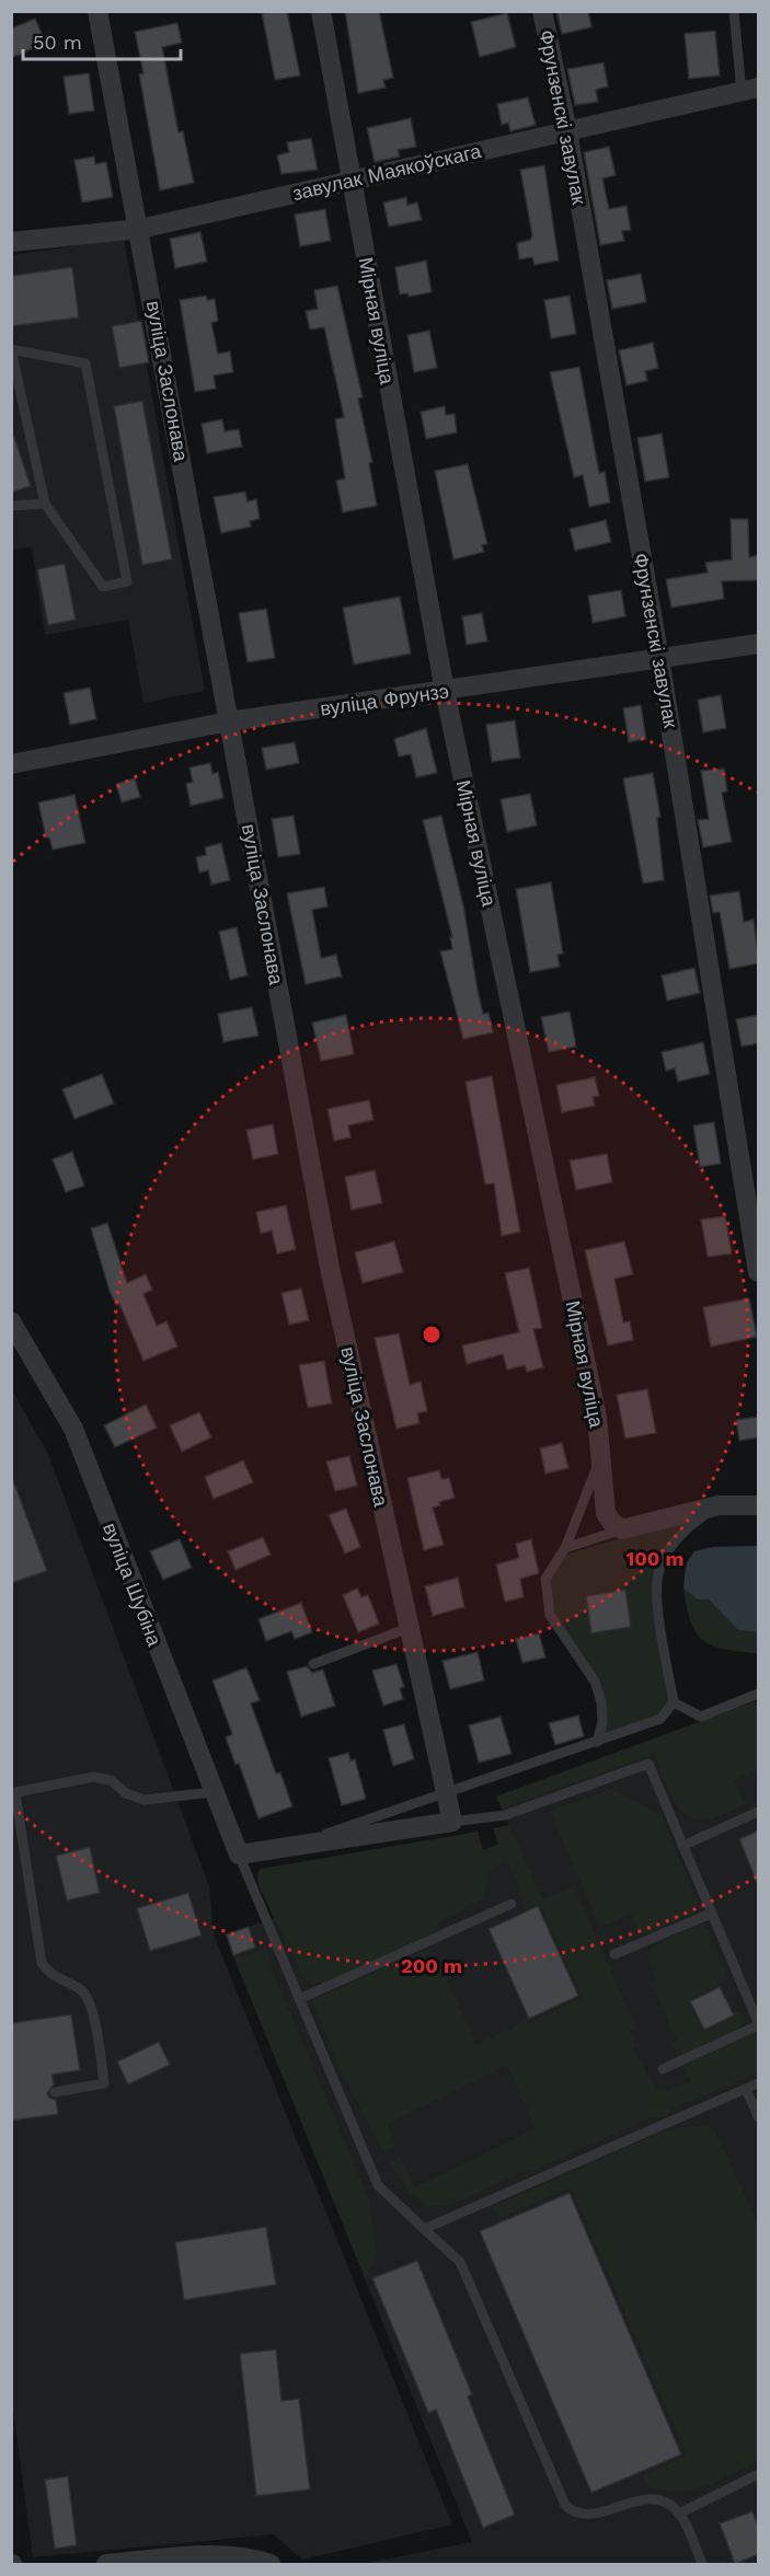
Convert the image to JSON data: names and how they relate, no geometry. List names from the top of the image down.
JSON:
{
  "streets": {
    "street": [
      "Фрунзенскі завулак",
      "завулак Маякоўскага",
      "Мірная вуліца",
      "вуліца Заслонава",
      "вуліца Фрунзэ",
      "вуліца Шубіна"
    ]
  },
  "crossings": [
    ["Фрунзенскі завулак", "завулак Маякоўскага"],
    ["Фрунзенскі завулак", "вуліца Фрунзэ"],
    ["завулак Маякоўскага", "Мірная вуліца"],
    ["завулак Маякоўскага", "вуліца Заслонава"],
    ["Мірная вуліца", "вуліца Фрунзэ"],
    ["вуліца Заслонава", "вуліца Фрунзэ"]
  ],
  "scale_bar": "50 m",
  "rings": ["100 m", "200 m"]
}
